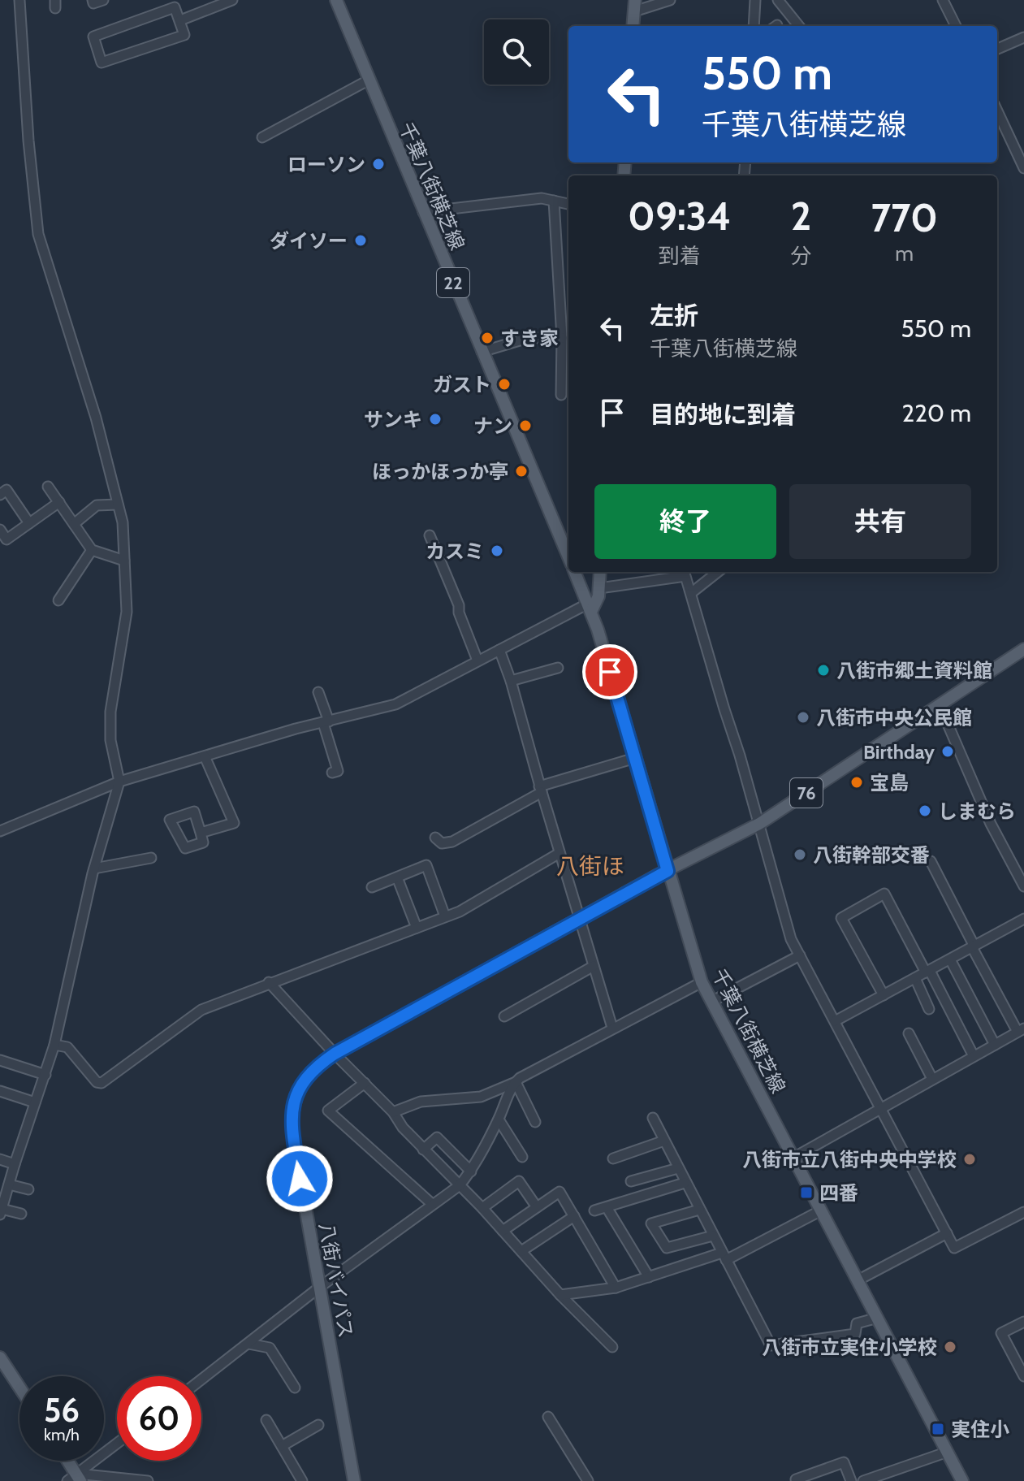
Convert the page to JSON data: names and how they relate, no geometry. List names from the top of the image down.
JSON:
{
  "streets": {
    "main road": [
      "千葉八街横芝線",
      "22",
      "76",
      "八街バイパス"
    ]
  },
  "crossings": [
    ["千葉八街横芝線", "76"],
    ["千葉八街横芝線", "八街バイパス"],
    ["76", "八街バイパス"]
  ],
  "districts": ["八街ほ"],
  "places": {
    "other": [
      "ローソン",
      "ダイソー",
      "すき家",
      "ガスト",
      "サンキ",
      "ナン",
      "ほっかほっか亭",
      "カスミ",
      "八街市郷土資料館",
      "八街市中央公民館",
      "Birthday",
      "宝島",
      "しまむら",
      "八街幹部交番",
      "八街市立八街中央中学校",
      "八街市立実住小学校"
    ],
    "transit": ["四番", "実住小"]
  },
  "page": {
    "turn": ["550 m", "千葉八街横芝線"],
    "eta": [
      "09:34",
      "到着",
      "2",
      "分",
      "770",
      "m"
    ],
    "list": [
      {
        "name": "左折",
        "note": "千葉八街横芝線",
        "value": "550 m"
      },
      {
        "name": "目的地に到着",
        "value": "220 m"
      }
    ],
    "buttons": ["終了", "共有"],
    "speed": "56 km/h",
    "limit": "60"
  }
}
